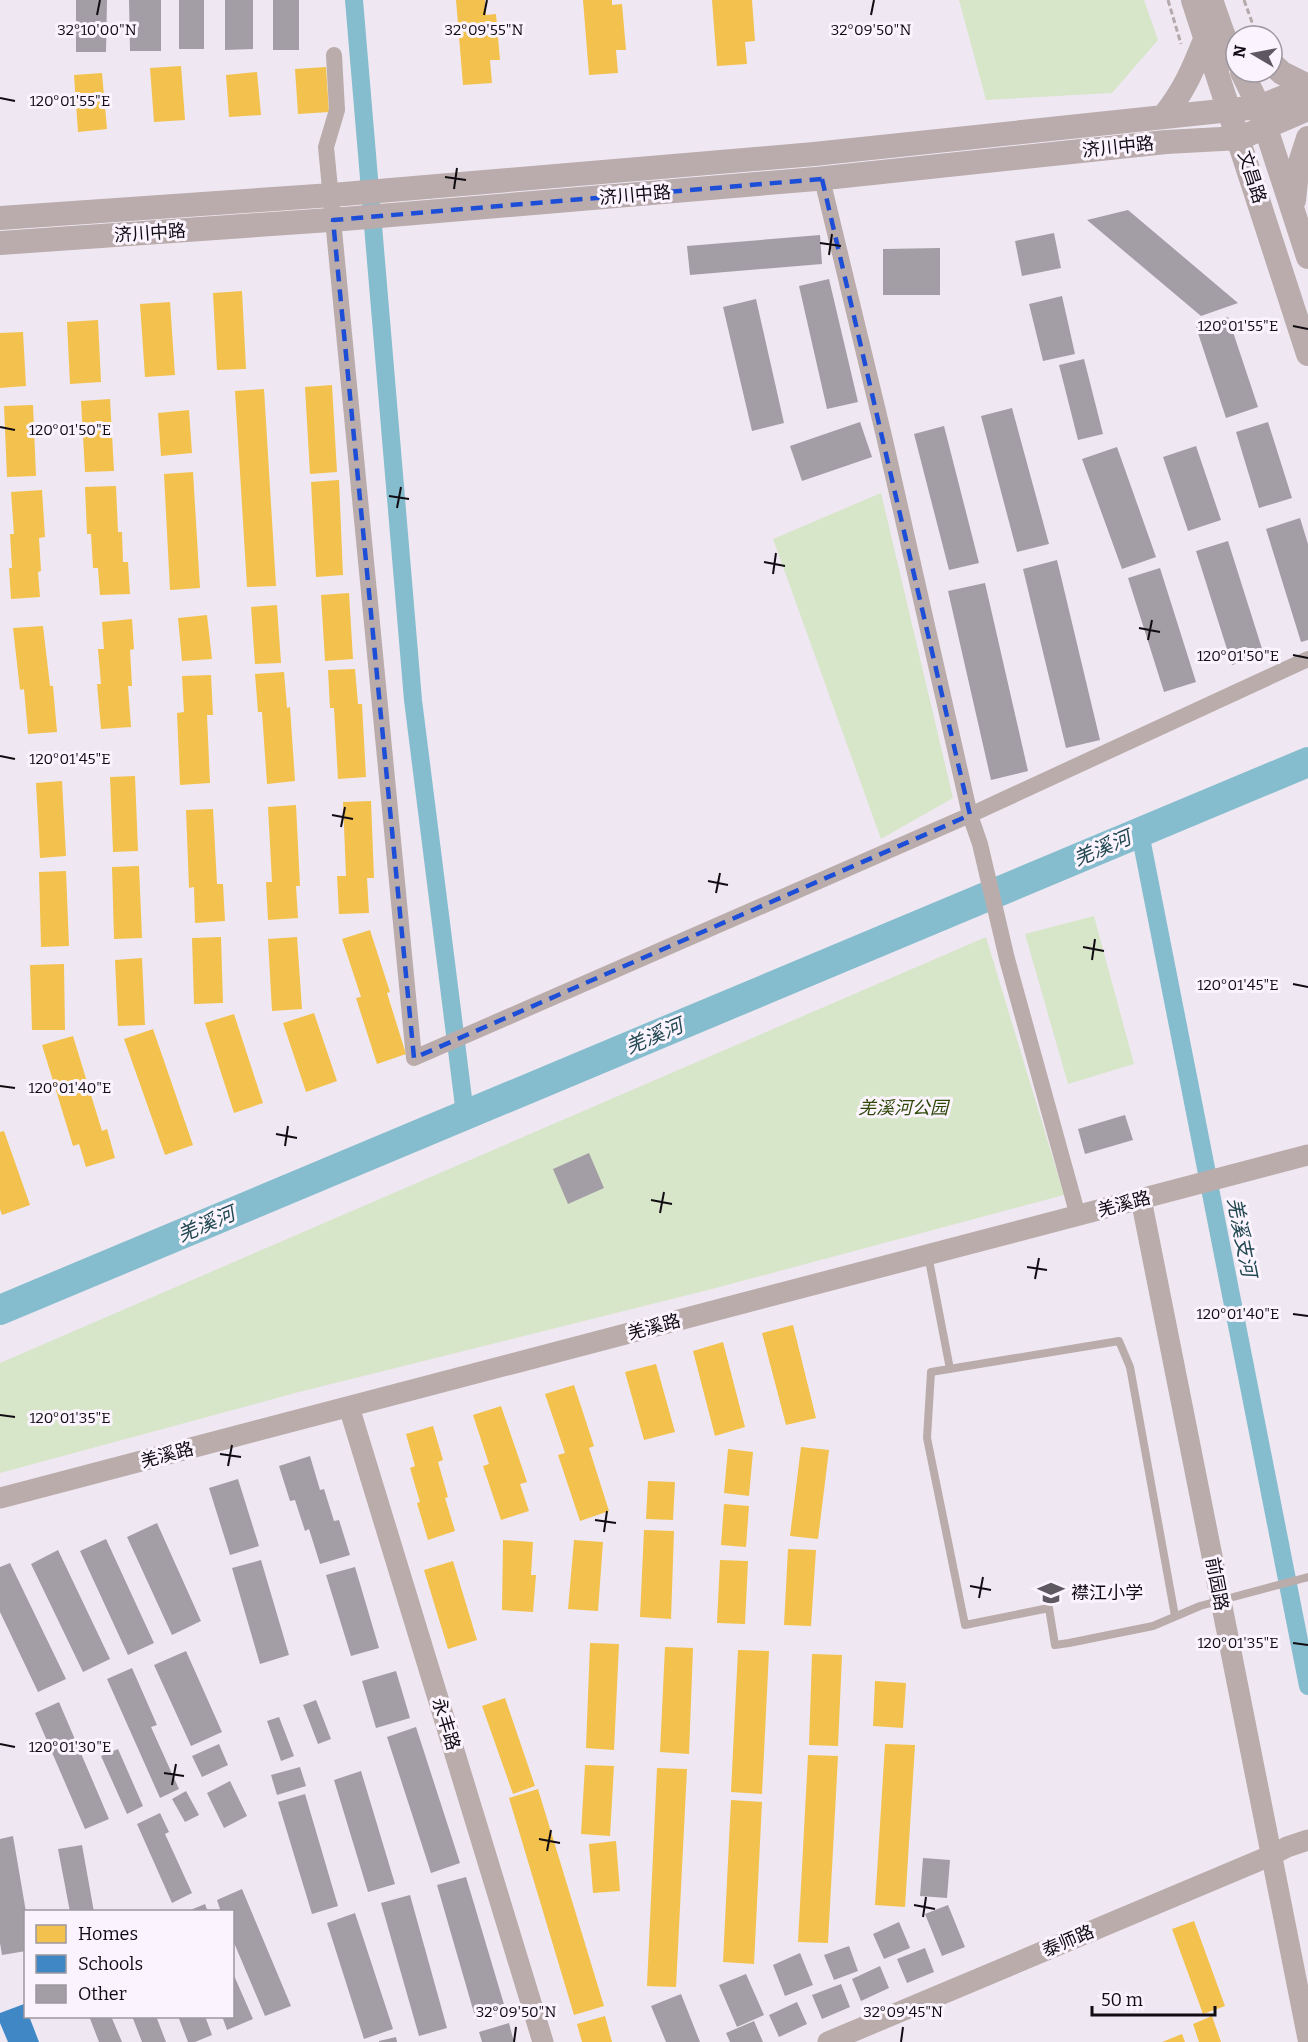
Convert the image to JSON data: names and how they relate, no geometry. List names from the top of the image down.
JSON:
{
  "streets": {
    "main road": ["济川中路", "文昌路"],
    "street": [
      "羌溪路",
      "前园路",
      "永丰路",
      "泰师路"
    ]
  },
  "crossings": [
    ["济川中路", "文昌路"],
    ["羌溪路", "前园路"],
    ["羌溪路", "永丰路"],
    ["前园路", "泰师路"]
  ],
  "water": ["羌溪河", "羌溪支河"],
  "parks": ["羌溪河公园"],
  "places": {
    "school or university": ["襟江小学"]
  },
  "legend": ["Homes", "Schools", "Other"],
  "scale_bar": "50 m",
  "north": "left",
  "coordinates": [
    "32°10'00\"N",
    "32°09'55\"N",
    "32°09'50\"N",
    "120°01'55\"E",
    "120°01'50\"E",
    "120°01'45\"E",
    "120°01'40\"E",
    "120°01'35\"E",
    "120°01'30\"E",
    "32°09'45\"N"
  ]
}
